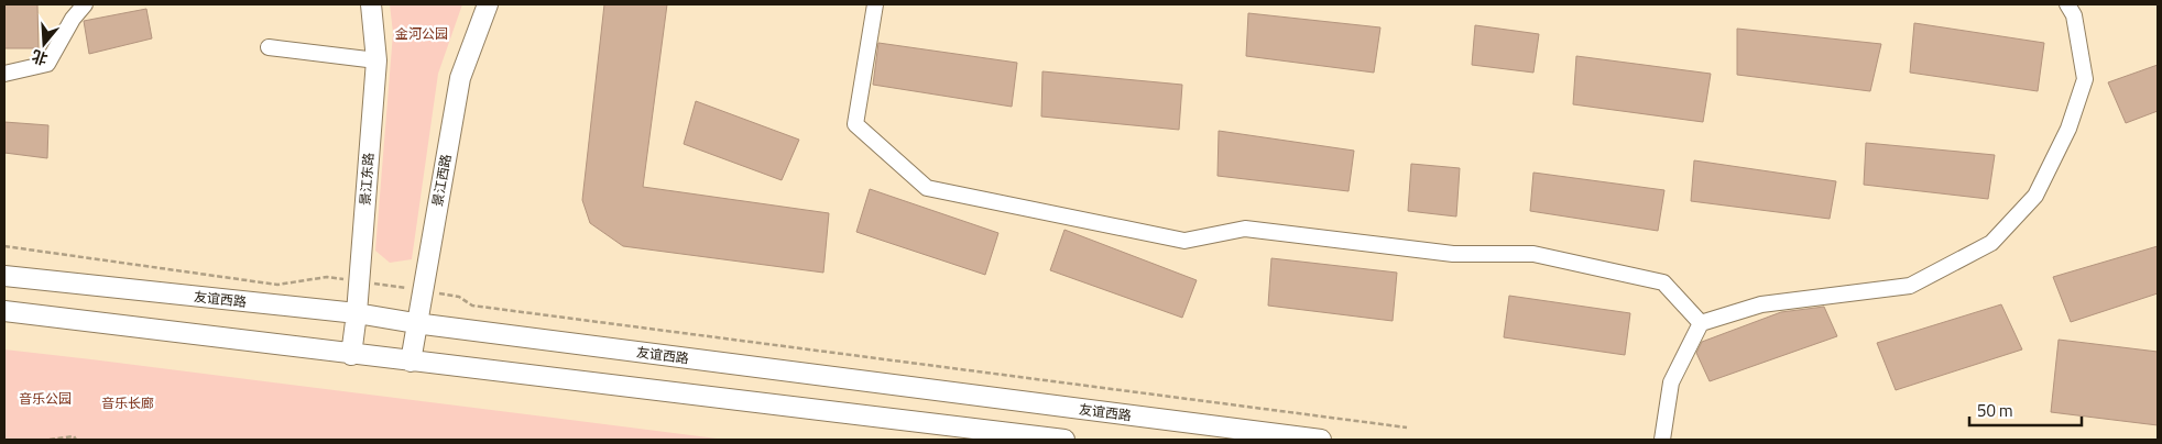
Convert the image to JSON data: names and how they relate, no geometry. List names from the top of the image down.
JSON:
{
  "streets": {
    "main road": ["景江东路", "景江西路", "友谊西路"]
  },
  "crossings": [
    ["景江东路", "友谊西路"],
    ["景江西路", "友谊西路"]
  ],
  "parks": ["金河公园", "音乐公园", "音乐长廊"],
  "scale_bar": "50 m",
  "north": "bottom"
}
